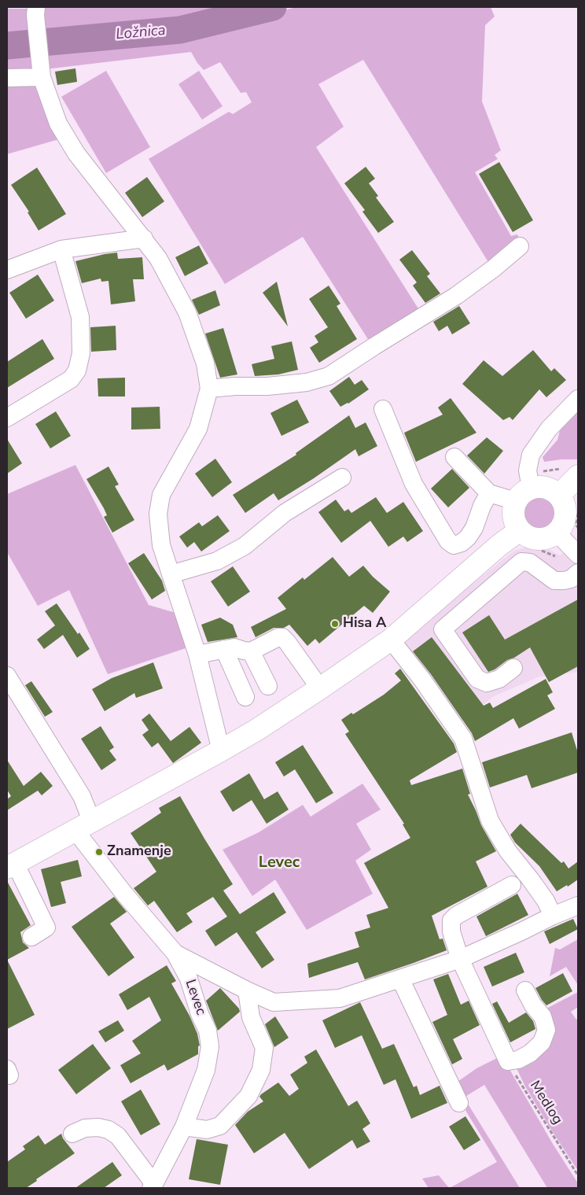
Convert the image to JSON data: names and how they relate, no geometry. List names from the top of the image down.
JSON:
{
  "streets": {
    "street": ["Levec"],
    "path": ["Medlog"]
  },
  "districts": ["Levec"],
  "water": ["Ložnica"],
  "places": ["Hisa A", "Znamenje"]
}
